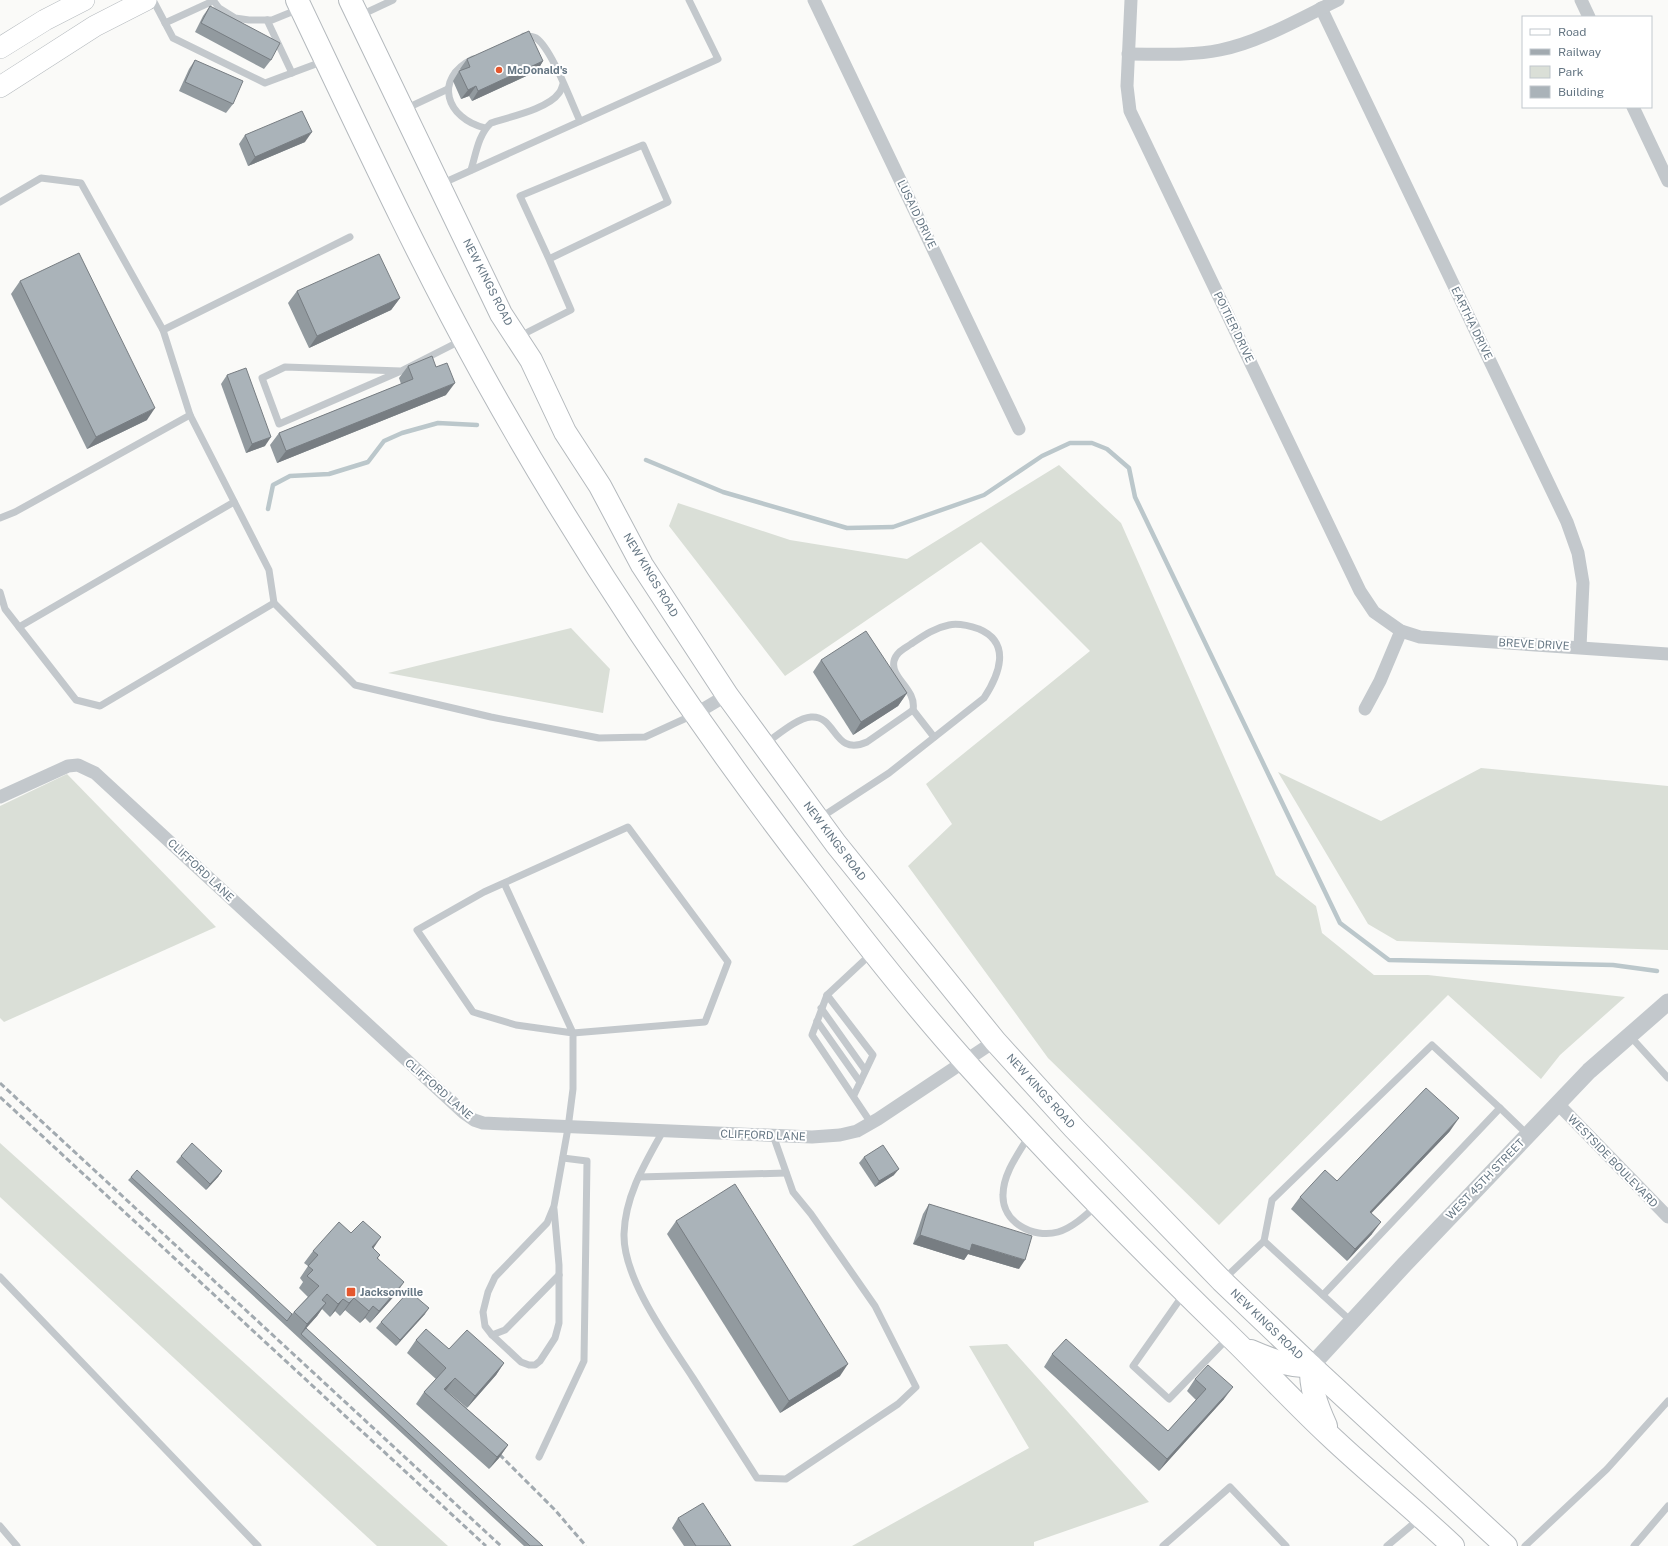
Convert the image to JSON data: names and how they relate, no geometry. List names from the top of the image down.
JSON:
{
  "streets": {
    "highway": ["NEW KINGS ROAD"],
    "street": [
      "LUSAID DRIVE",
      "EARTHA DRIVE",
      "POITIER DRIVE",
      "BREVE DRIVE",
      "CLIFFORD LANE",
      "WESTSIDE BOULEVARD",
      "WEST 45TH STREET"
    ]
  },
  "crossings": [
    ["NEW KINGS ROAD", "CLIFFORD LANE"],
    ["NEW KINGS ROAD", "WEST 45TH STREET"],
    ["EARTHA DRIVE", "BREVE DRIVE"],
    ["POITIER DRIVE", "BREVE DRIVE"],
    ["WESTSIDE BOULEVARD", "WEST 45TH STREET"]
  ],
  "places": {
    "other": ["McDonald's"],
    "transit": ["Jacksonville"]
  },
  "legend": [
    "Road",
    "Railway",
    "Park",
    "Building"
  ]
}
